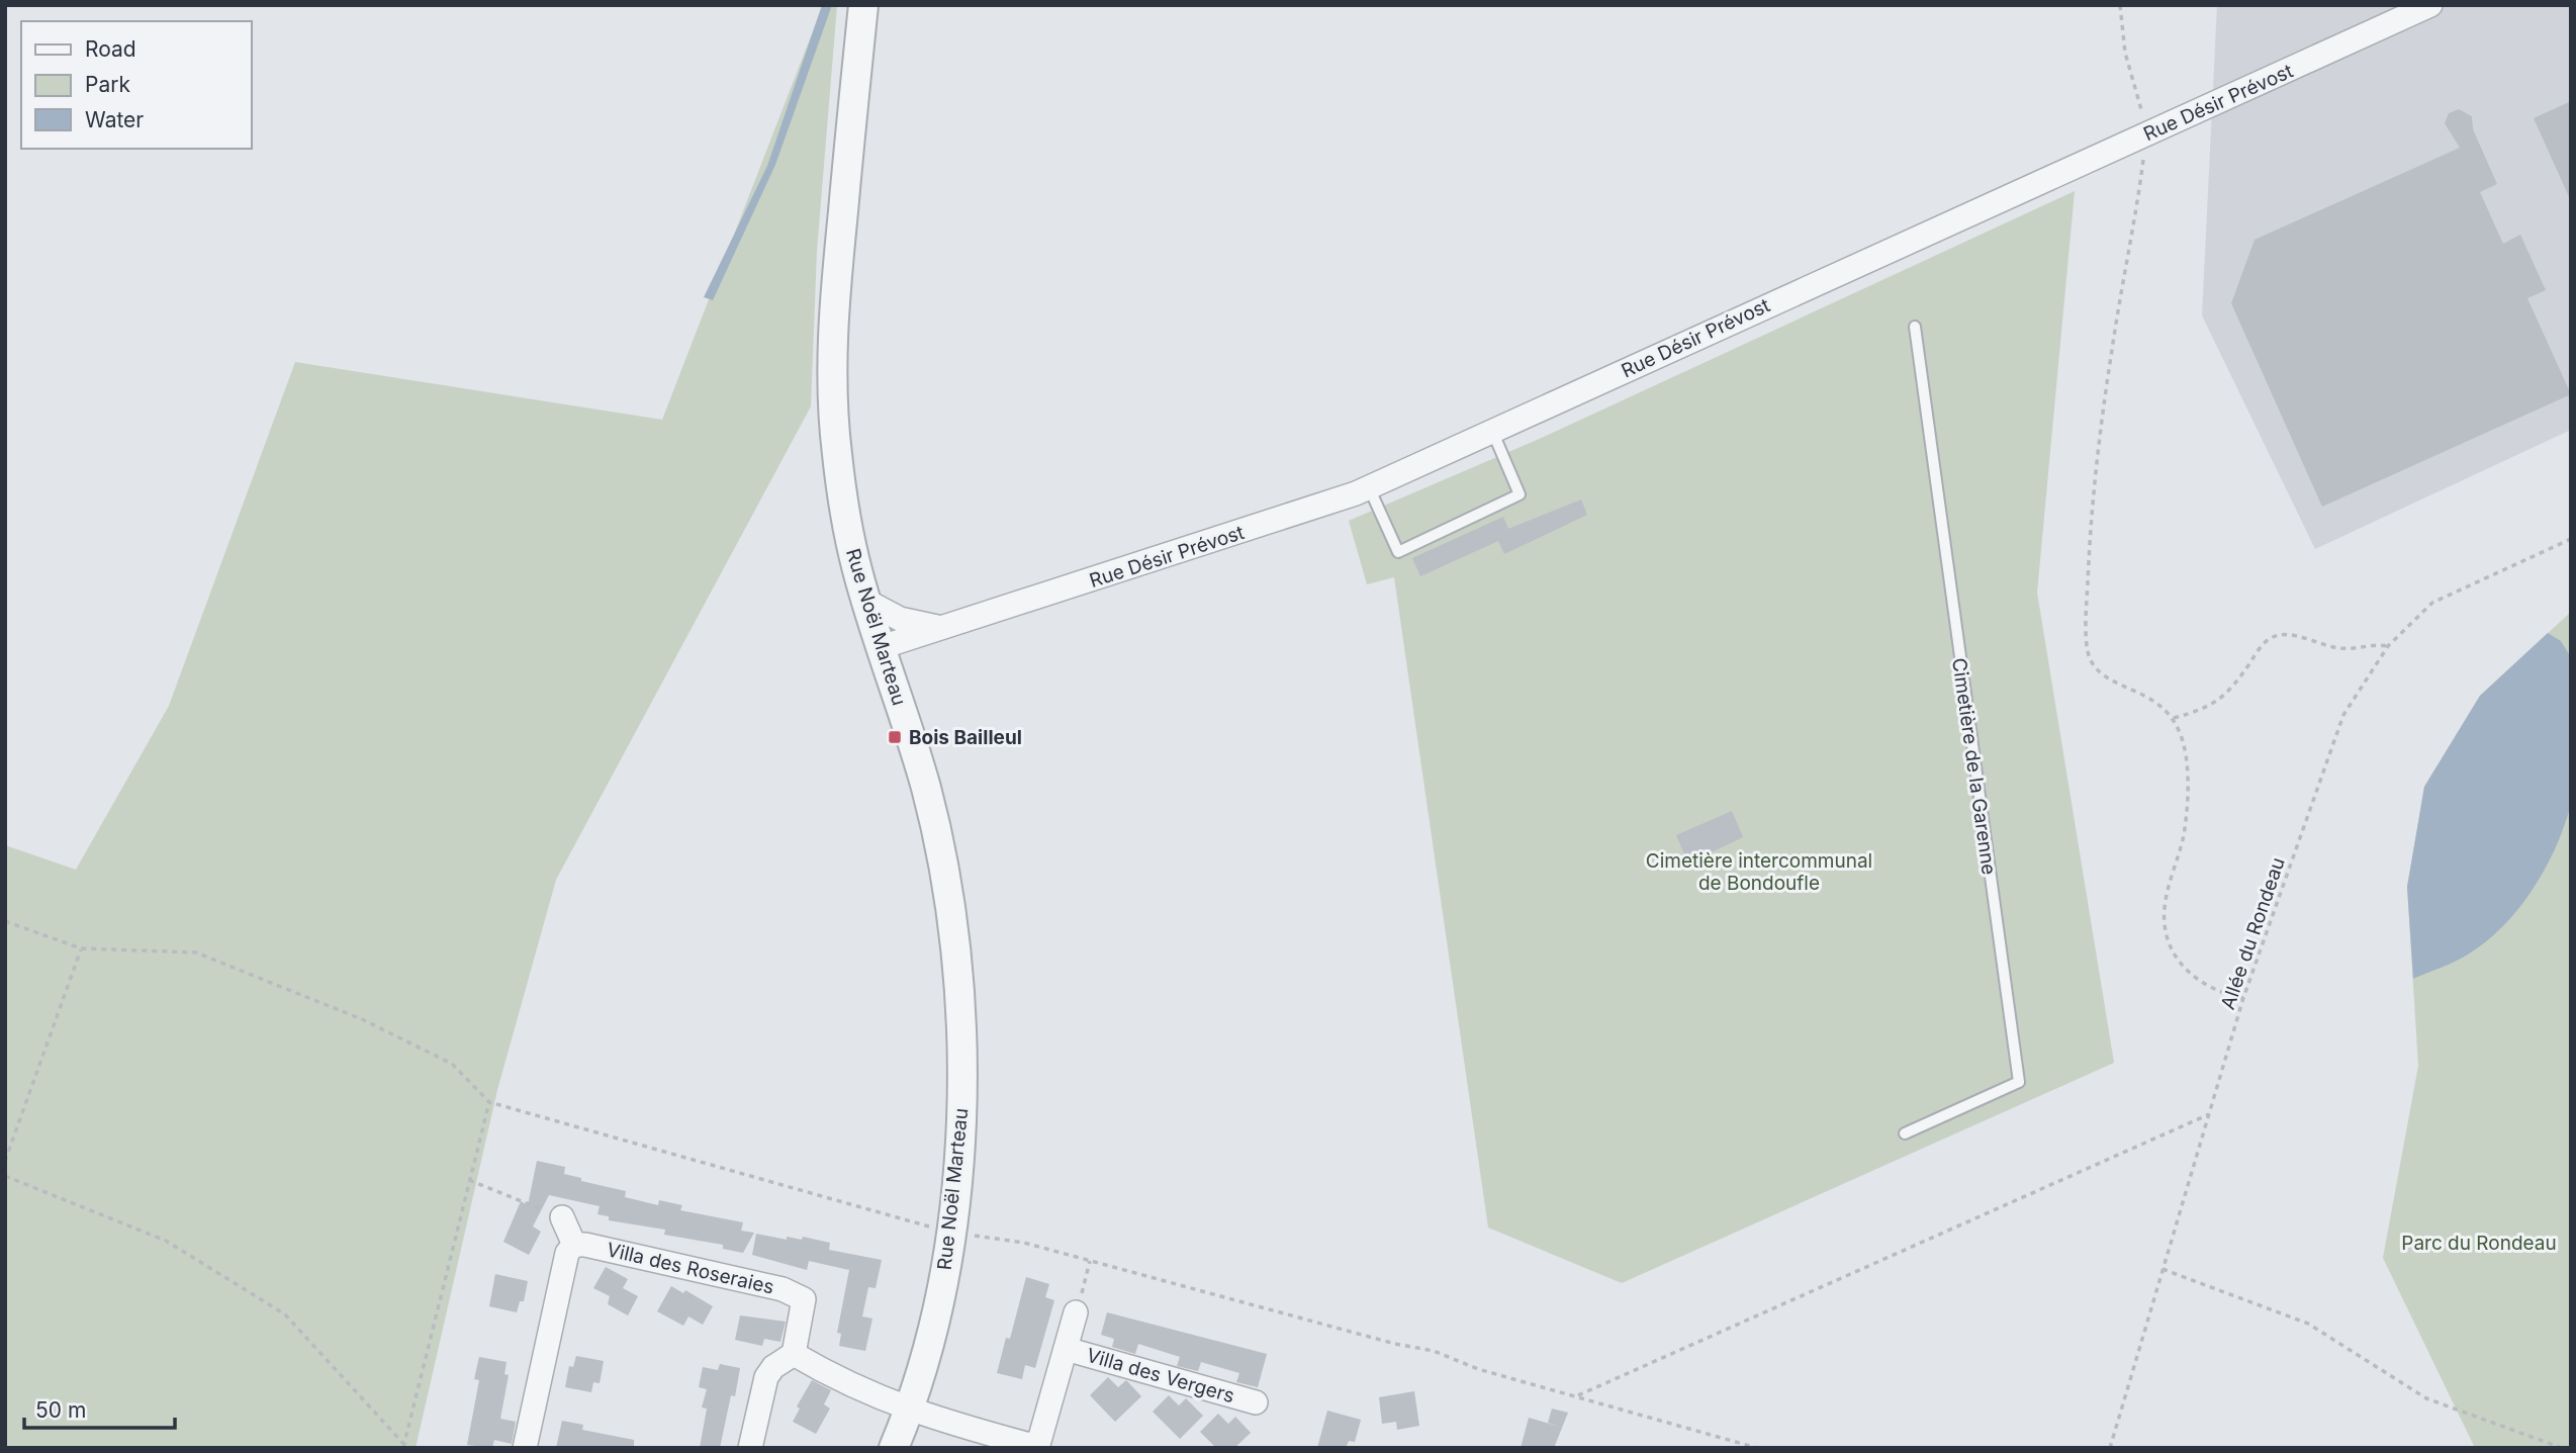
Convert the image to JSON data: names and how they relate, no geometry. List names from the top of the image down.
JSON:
{
  "streets": {
    "street": [
      "Rue Désir Prévost",
      "Rue Noël Marteau",
      "Villa des Roseraies",
      "Villa des Vergers"
    ],
    "lane": ["Cimetière de la Garenne"],
    "path": ["Allée du Rondeau"]
  },
  "crossings": [
    ["Rue Désir Prévost", "Rue Noël Marteau"],
    ["Rue Noël Marteau", "Villa des Vergers"]
  ],
  "parks": ["Cimetière intercommunal de Bondoufle", "Parc du Rondeau"],
  "places": {
    "transit": ["Bois Bailleul"]
  },
  "legend": ["Road", "Park", "Water"],
  "scale_bar": "50 m"
}
